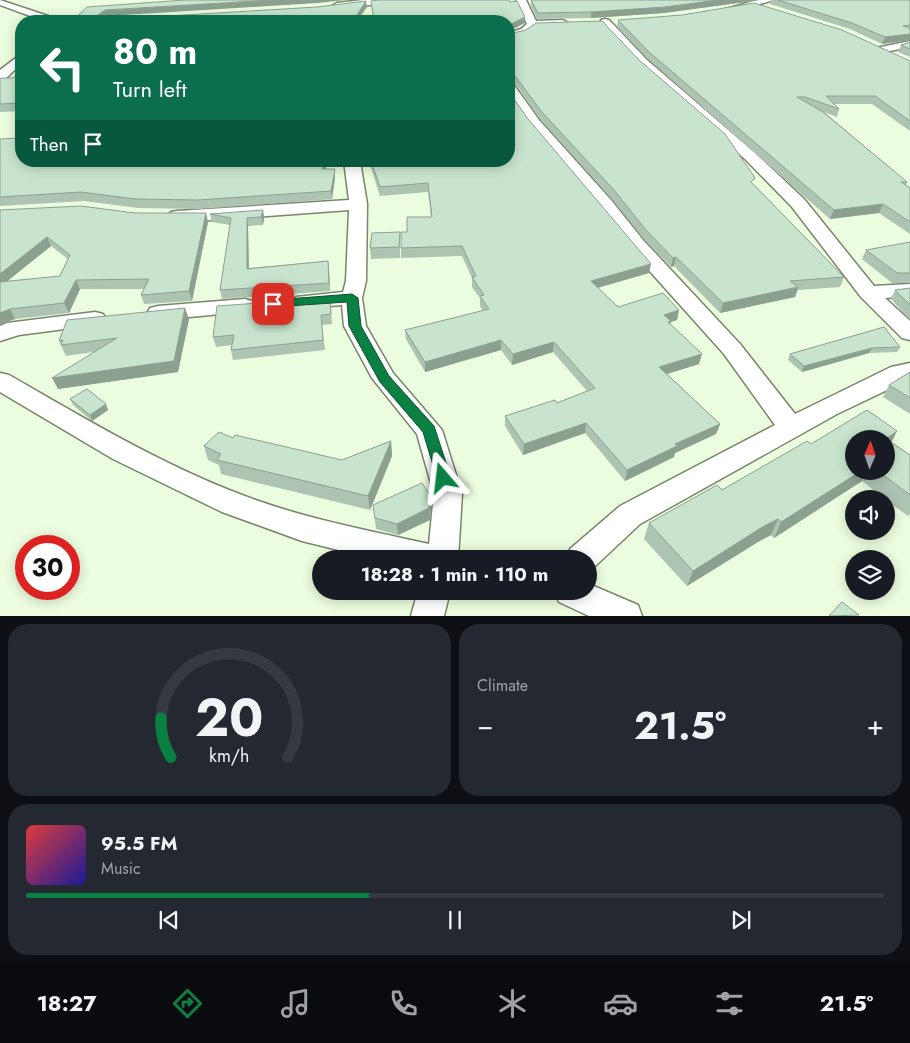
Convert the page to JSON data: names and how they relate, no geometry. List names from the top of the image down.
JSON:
{
  "north": "top",
  "page": {
    "turn": ["80 m", "Turn left"],
    "then": "Then",
    "limit": "30",
    "trip": "18:28 · 1 min · 110 m",
    "tile": "Climate",
    "heat": ["−", "21.5°", "+"],
    "song": ["95.5 FM", "Music"],
    "tabs": ["18:27", "21.5°"],
    "gauge": ["20", "km/h"]
  }
}
